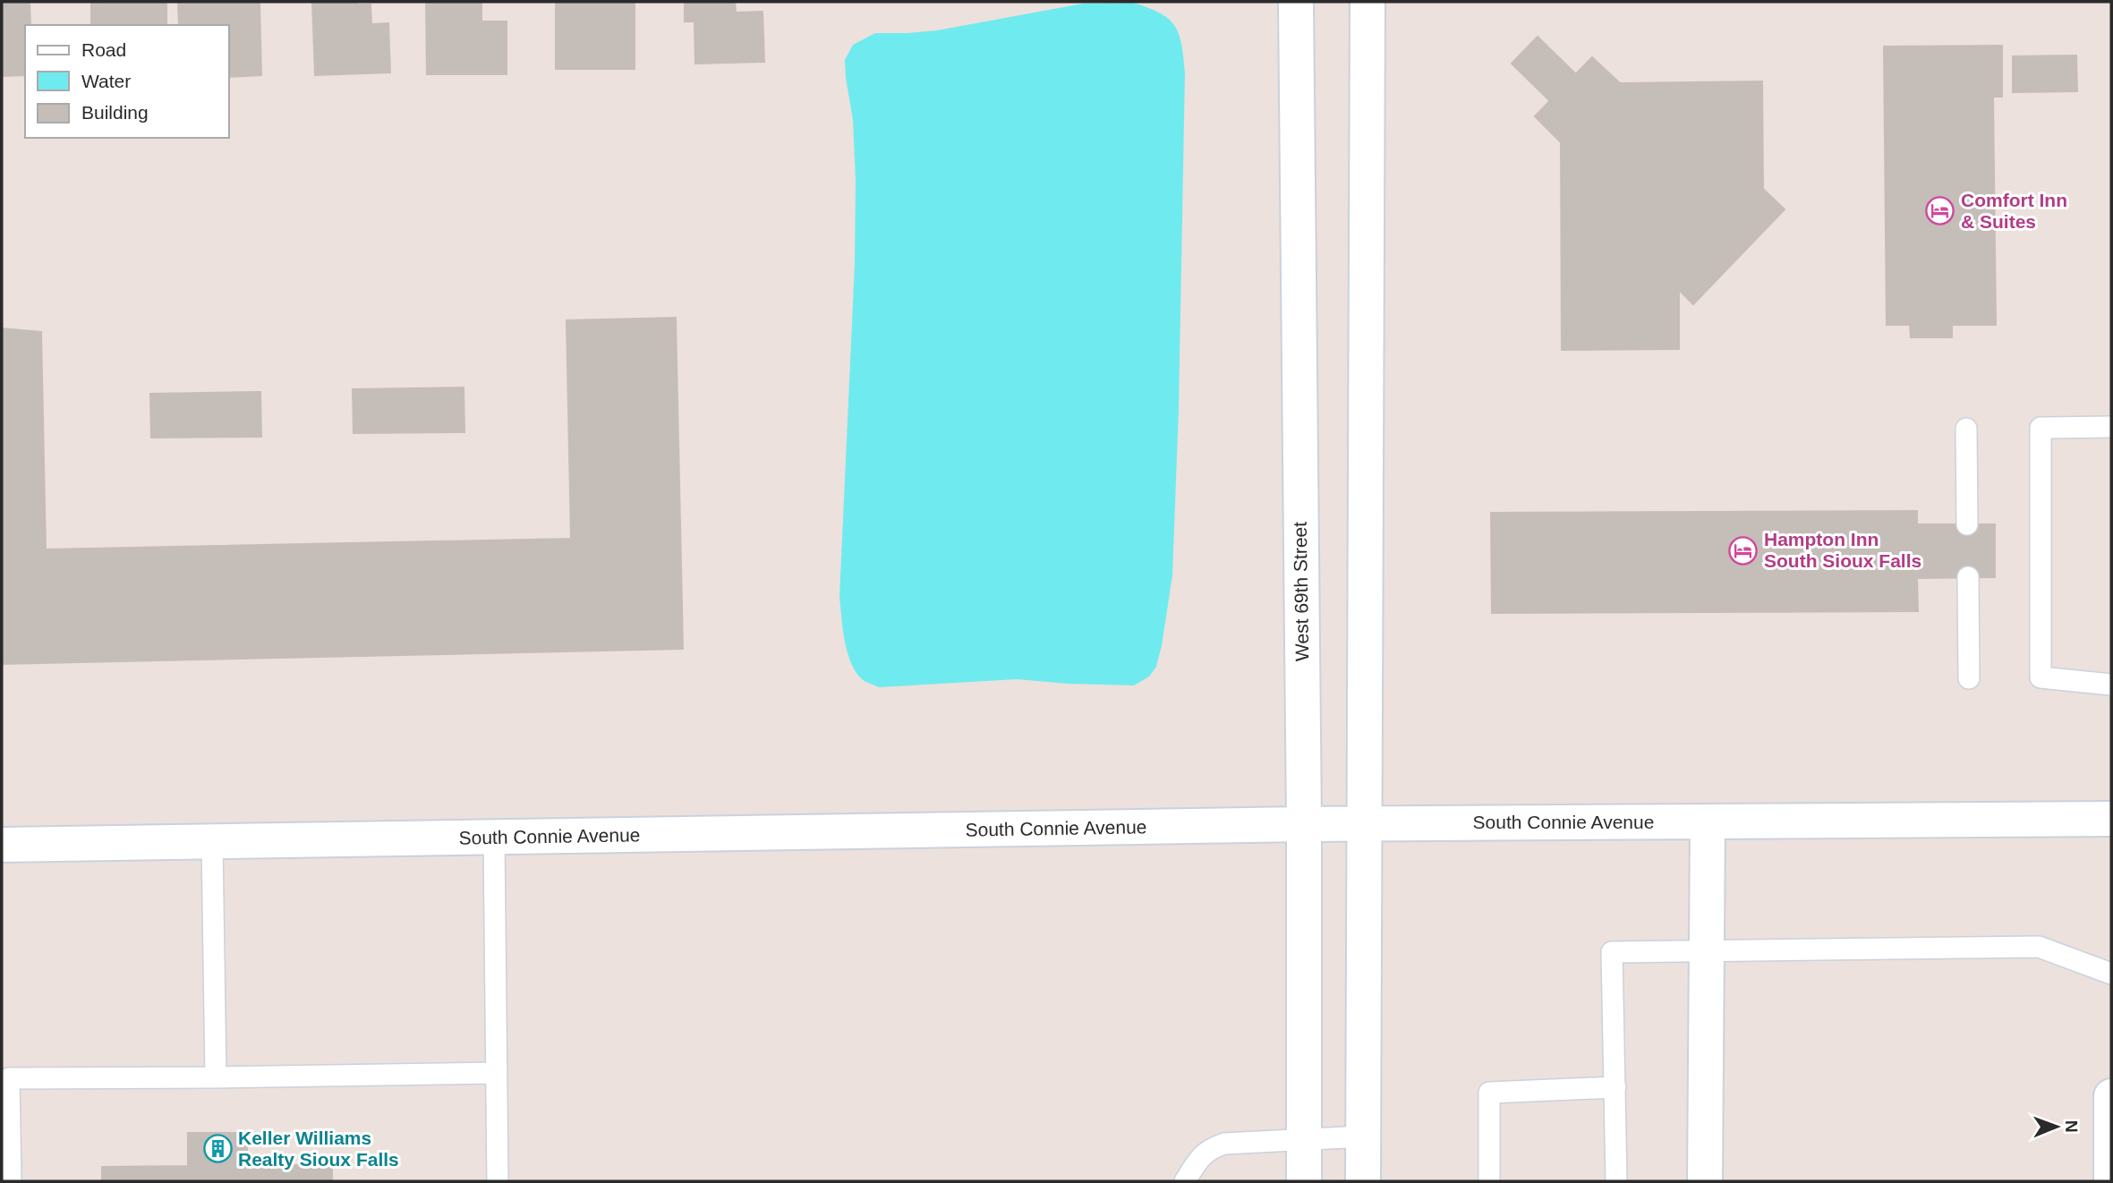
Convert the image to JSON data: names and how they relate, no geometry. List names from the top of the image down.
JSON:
{
  "streets": {
    "street": ["West 69th Street", "South Connie Avenue"]
  },
  "crossings": [
    ["West 69th Street", "South Connie Avenue"]
  ],
  "places": {
    "hotel": ["Comfort Inn & Suites", "Hampton Inn South Sioux Falls"],
    "building": ["Keller Williams Realty Sioux Falls"]
  },
  "legend": ["Road", "Water", "Building"],
  "north": "right"
}
